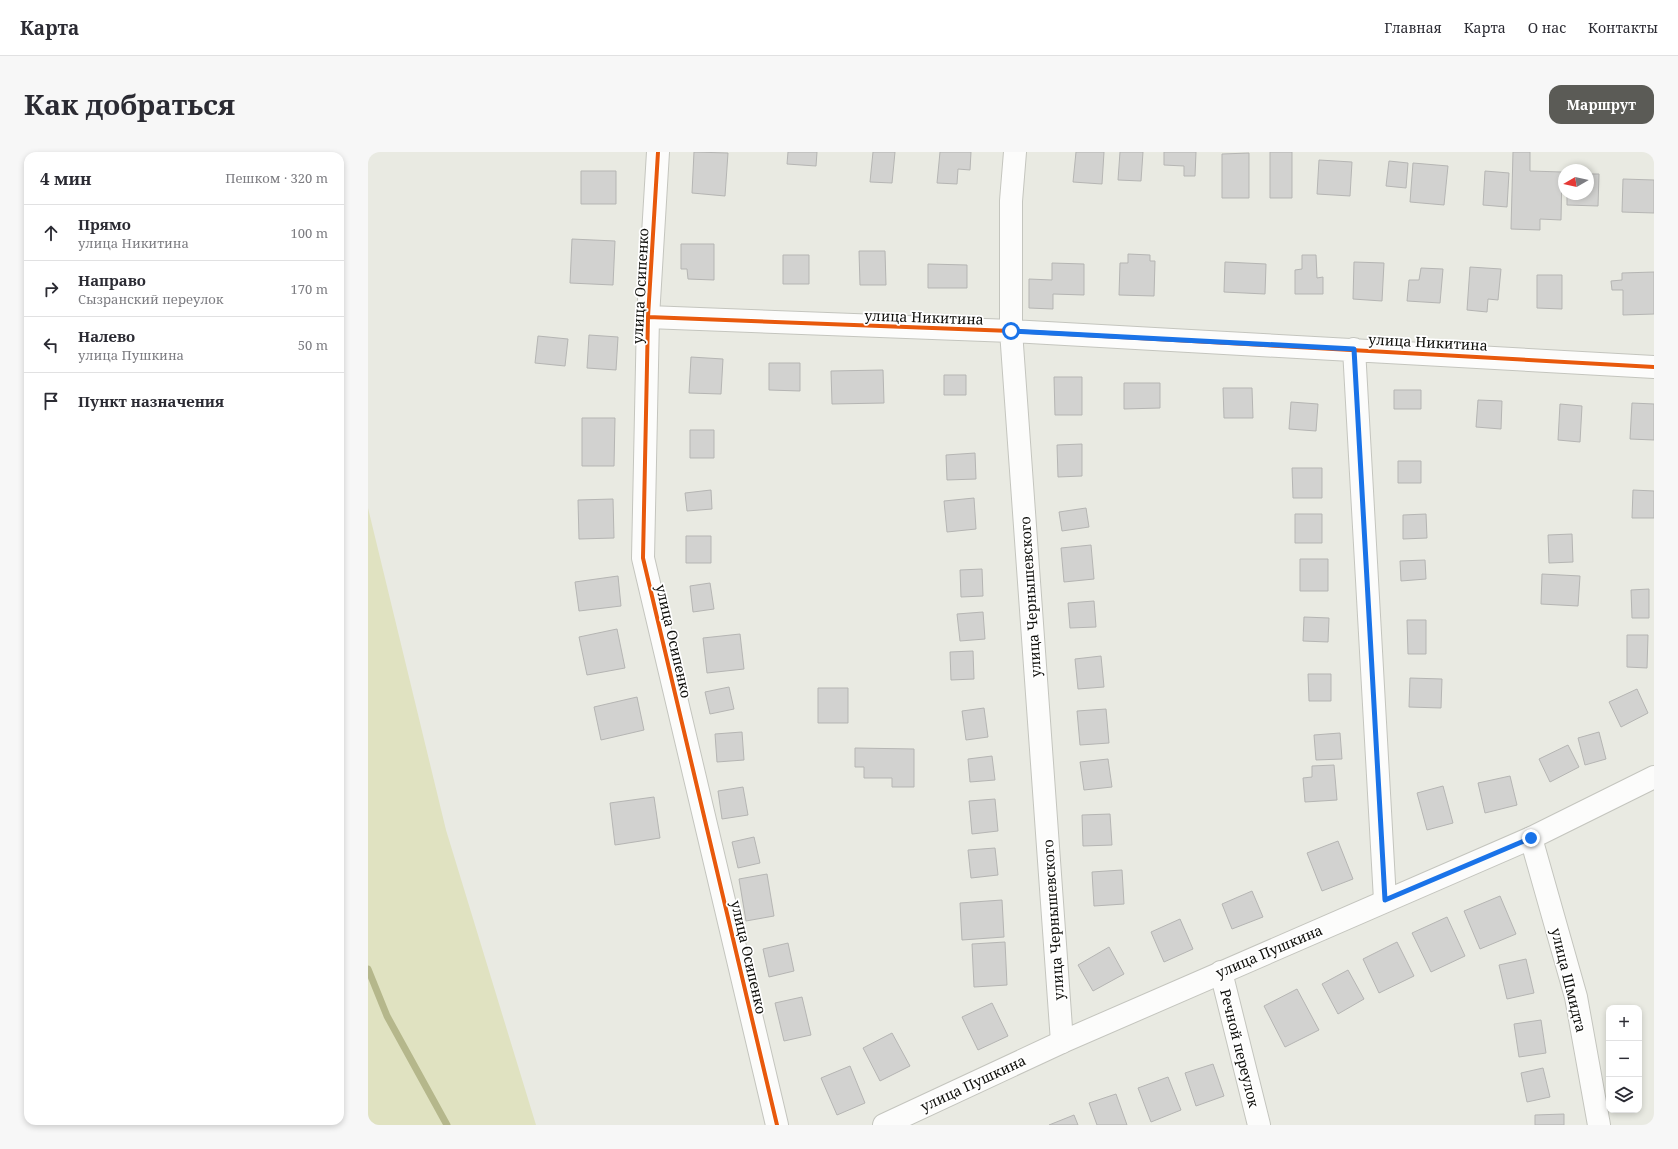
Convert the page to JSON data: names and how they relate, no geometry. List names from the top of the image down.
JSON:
{
  "streets": {
    "street": [
      "улица Осипенко",
      "улица Никитина",
      "улица Чернышевского",
      "улица Пушкина",
      "улица Шмидта",
      "Речной переулок"
    ]
  },
  "crossings": [
    ["улица Осипенко", "улица Никитина"],
    ["улица Никитина", "улица Чернышевского"],
    ["улица Чернышевского", "улица Пушкина"],
    ["улица Пушкина", "улица Шмидта"],
    ["улица Пушкина", "Речной переулок"]
  ],
  "north": "left",
  "page": {
    "header": "Карта",
    "nav": [
      "Главная",
      "Карта",
      "О нас",
      "Контакты"
    ],
    "title": "Как добраться",
    "buttons": "Маршрут",
    "heading": ["4 мин", "Пешком · 320 m"],
    "list": [
      ["Прямо", "улица Никитина", "100 m"],
      ["Направо", "Сызранский переулок", "170 m"],
      ["Налево", "улица Пушкина", "50 m"],
      "Пункт назначения"
    ],
    "map_buttons": ["+", "−"]
  }
}
